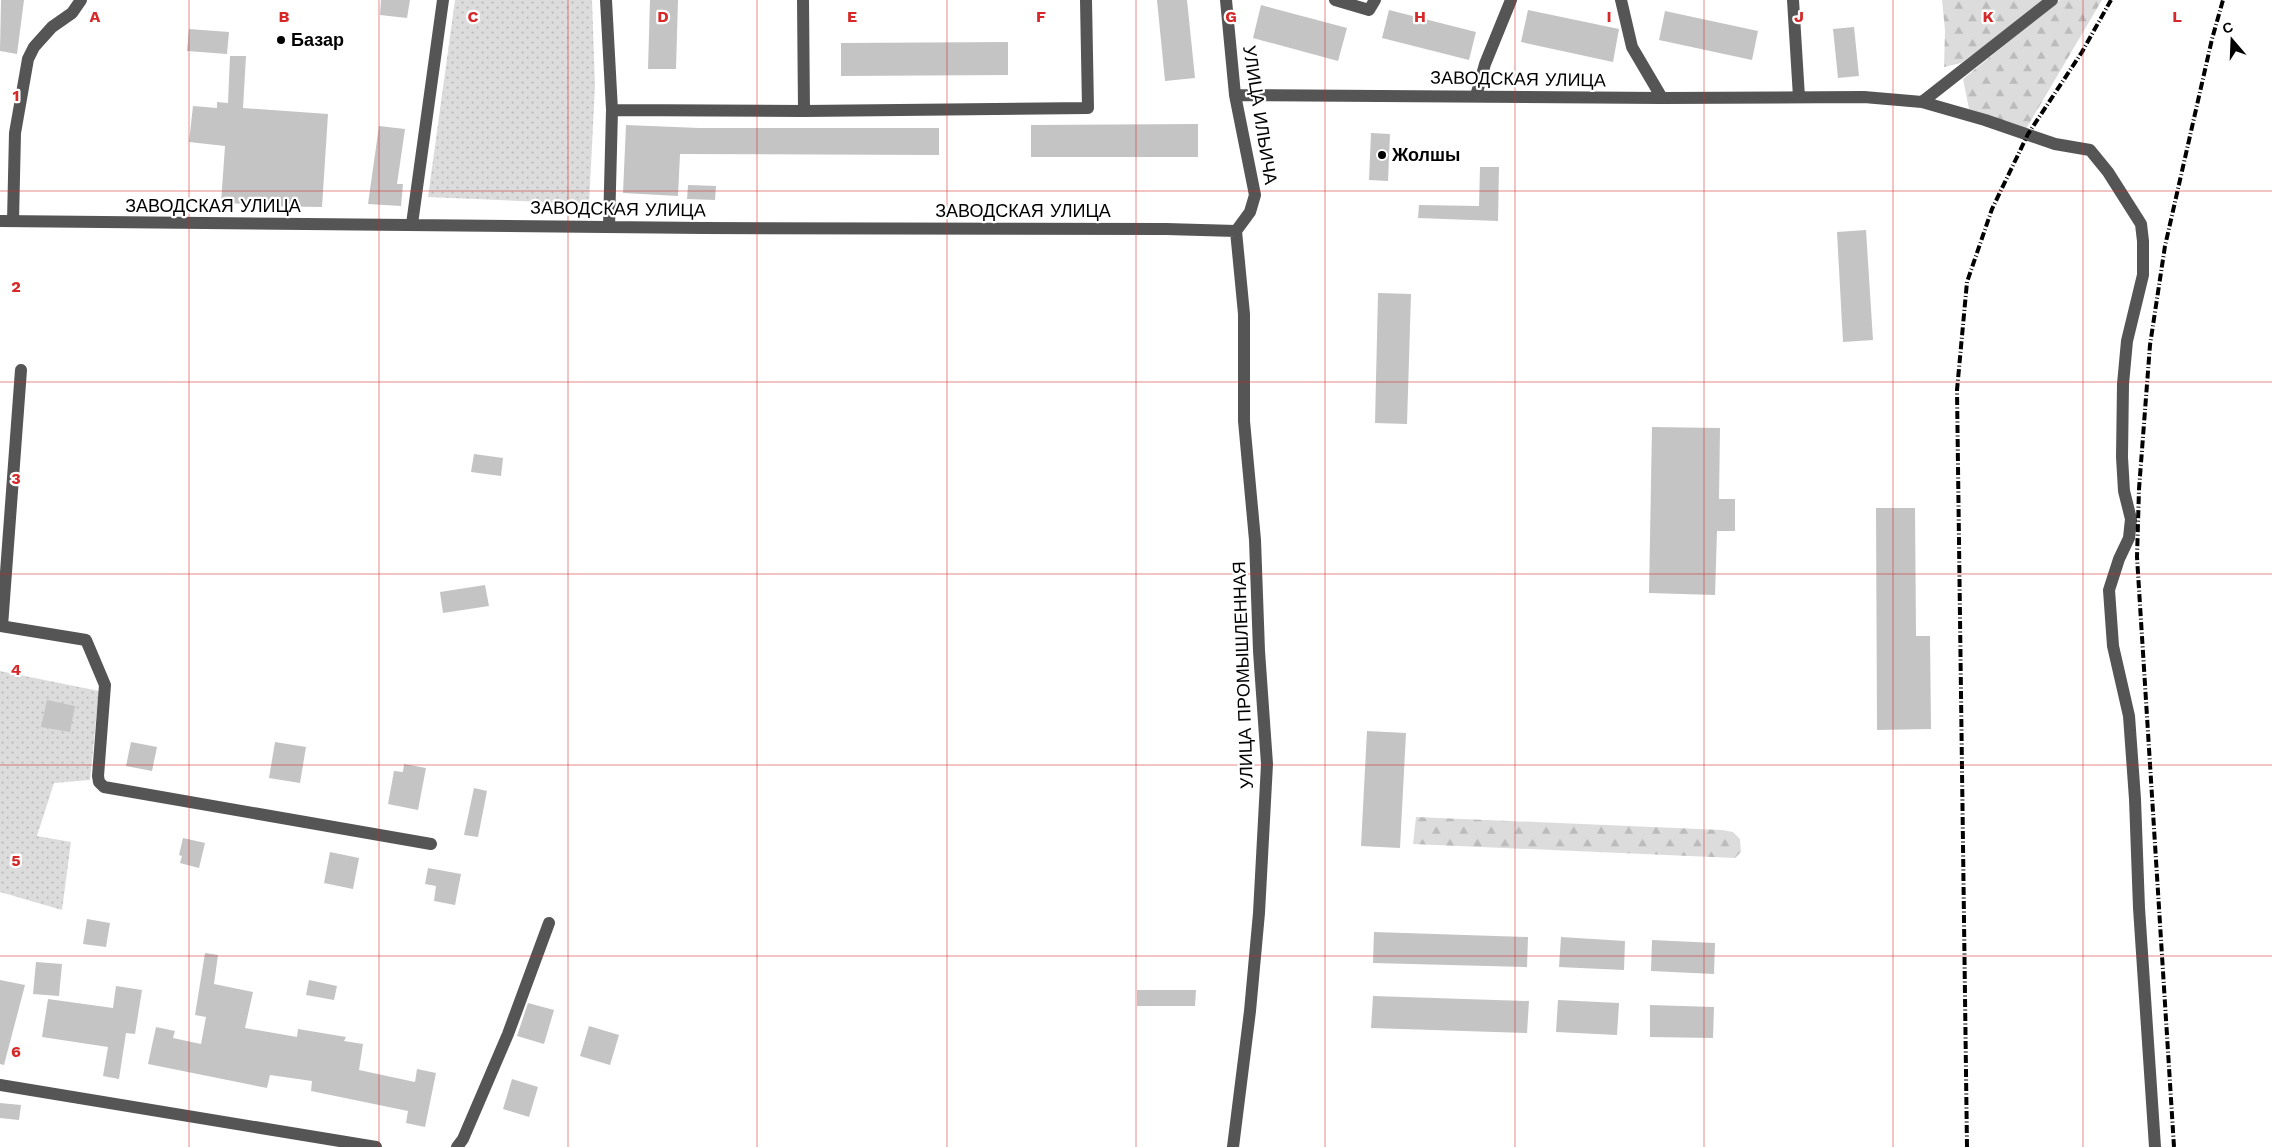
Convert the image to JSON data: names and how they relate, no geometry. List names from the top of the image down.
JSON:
{
  "streets": {
    "street": ["ЗАВОДСКАЯ УЛИЦА", "УЛИЦА ИЛЬИЧА", "УЛИЦА ПРОМЫШЛЕННАЯ"]
  },
  "crossings": [
    ["ЗАВОДСКАЯ УЛИЦА", "УЛИЦА ИЛЬИЧА"],
    ["ЗАВОДСКАЯ УЛИЦА", "УЛИЦА ПРОМЫШЛЕННАЯ"],
    ["УЛИЦА ИЛЬИЧА", "УЛИЦА ПРОМЫШЛЕННАЯ"]
  ],
  "places": ["Базар", "Жолшы"],
  "north": "top",
  "grid": {
    "columns": [
      "A",
      "B",
      "C",
      "D",
      "E",
      "F",
      "G",
      "H",
      "I",
      "J",
      "K",
      "L"
    ],
    "rows": [
      "1",
      "2",
      "3",
      "4",
      "5",
      "6"
    ]
  }
}
